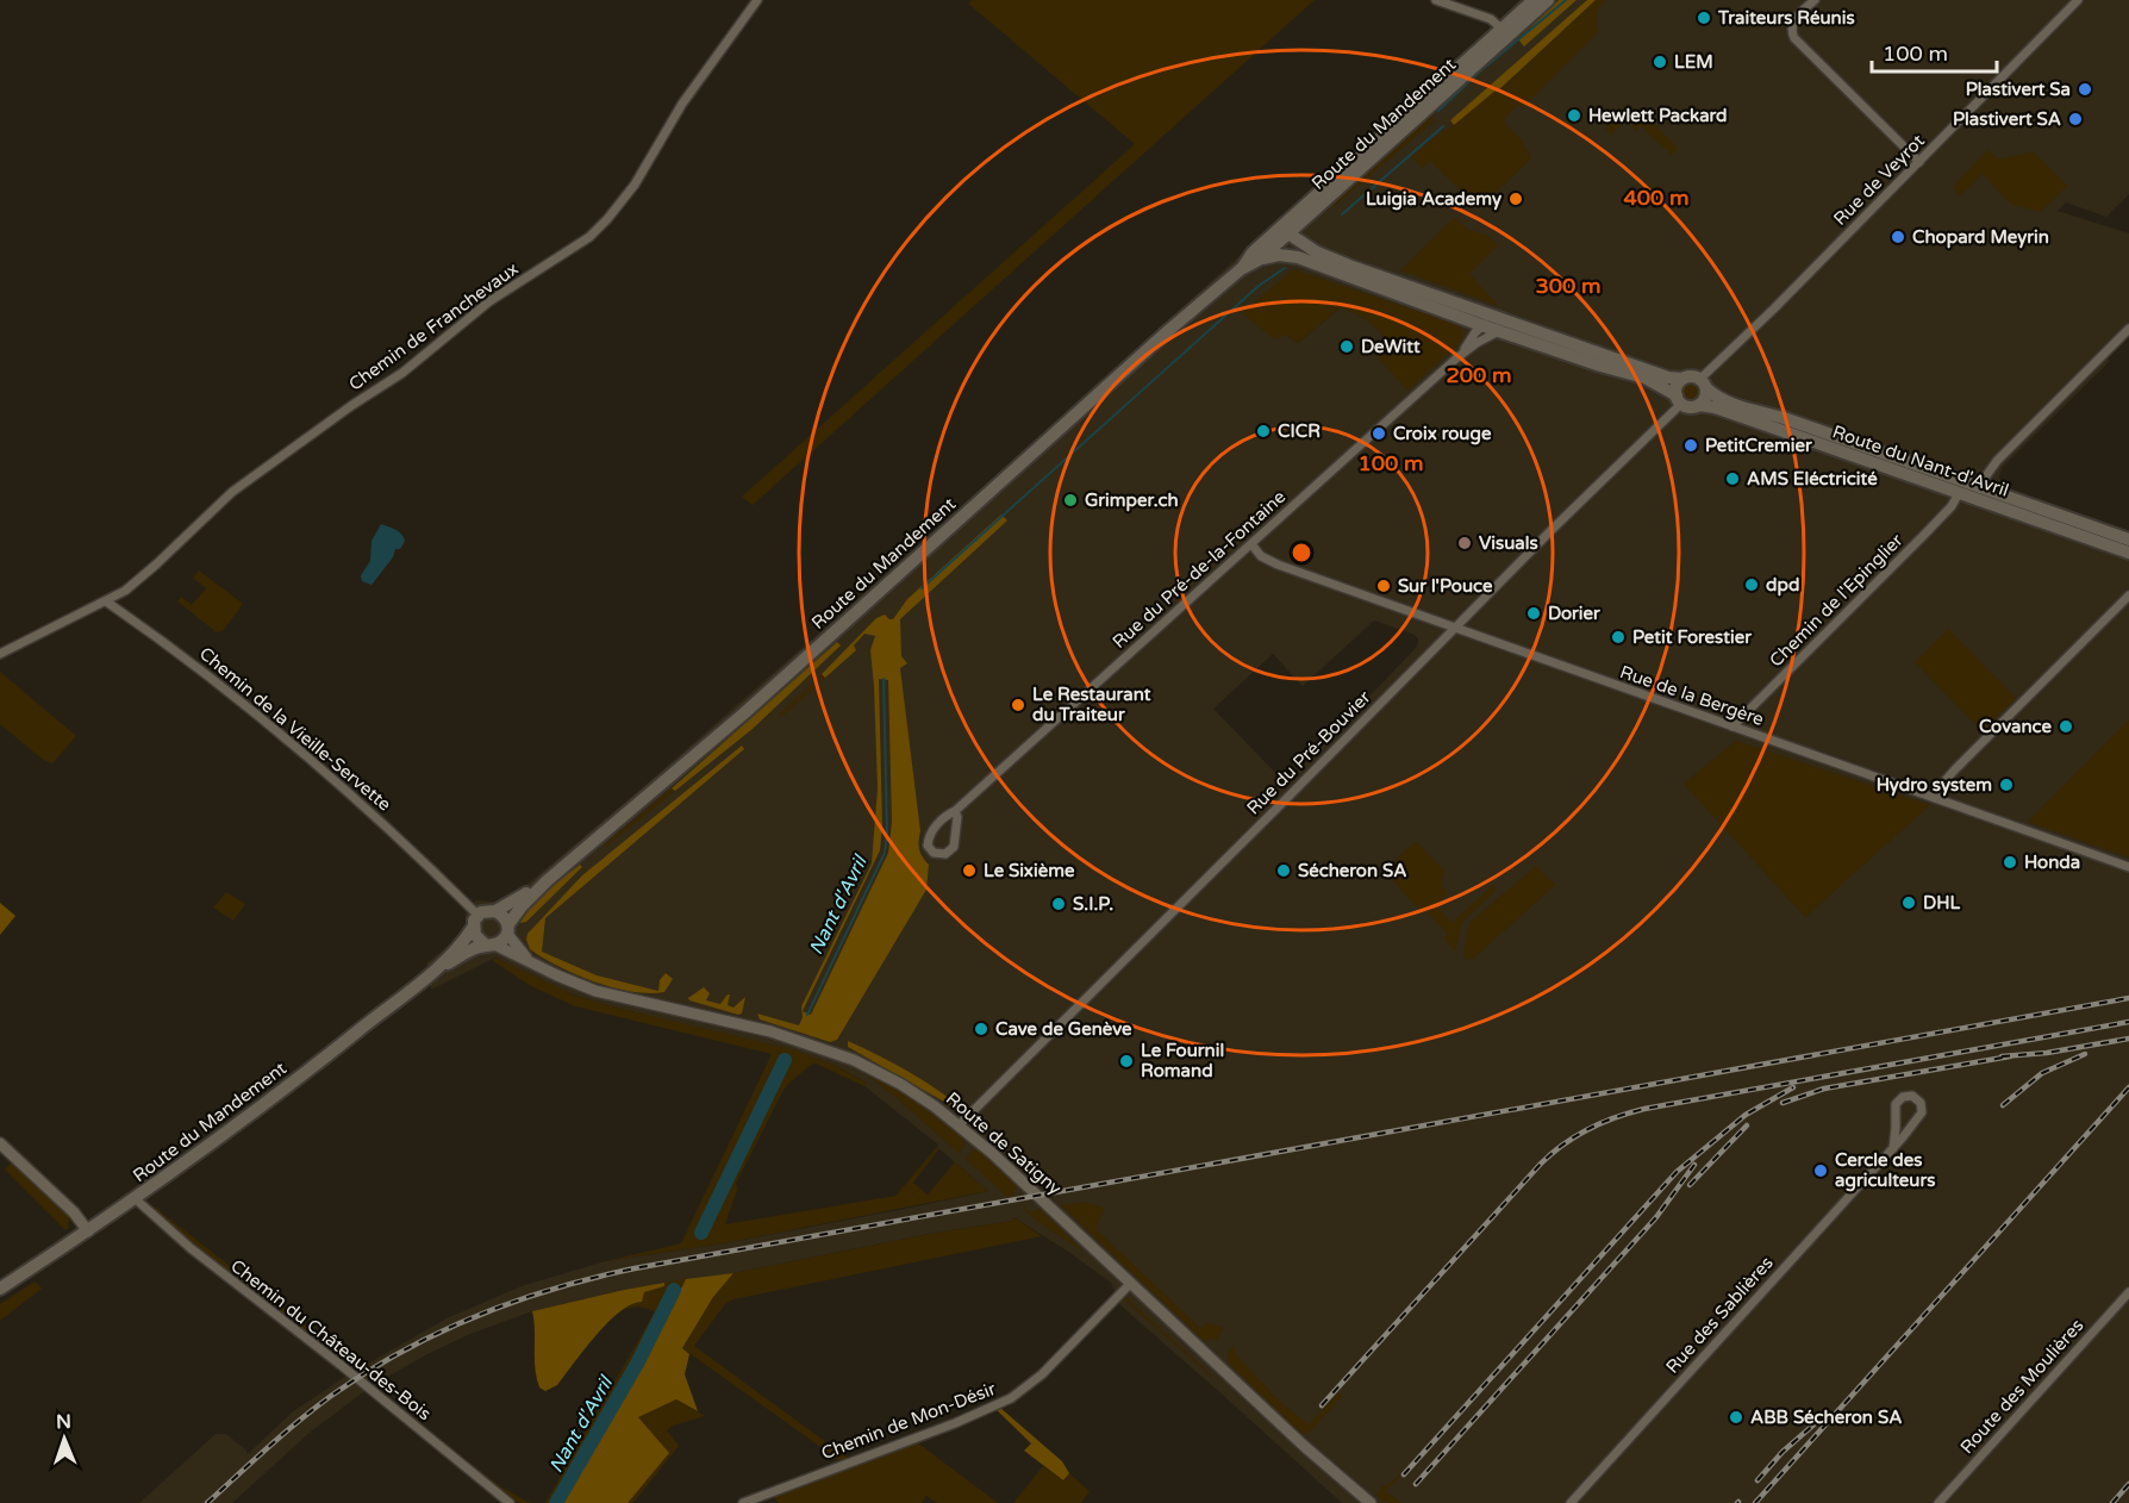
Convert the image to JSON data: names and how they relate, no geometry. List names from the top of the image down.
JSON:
{
  "streets": {
    "main road": ["Route du Mandement", "Route du Nant-d'Avril"],
    "street": [
      "Rue de Veyrot",
      "Chemin de Franchevaux",
      "Rue du Pré-de-la-Fontaine",
      "Chemin de l'Epinglier",
      "Rue de la Bergère",
      "Chemin de la Vieille-Servette",
      "Rue du Pré-Bouvier",
      "Route de Satigny",
      "Rue des Sablières",
      "Chemin du Château-des-Bois",
      "Route des Moulières",
      "Chemin de Mon-Désir"
    ]
  },
  "crossings": [
    ["Route du Mandement", "Chemin de la Vieille-Servette"],
    ["Route du Mandement", "Route de Satigny"],
    ["Route du Mandement", "Chemin du Château-des-Bois"],
    ["Rue de Veyrot", "Route du Nant-d'Avril"],
    ["Rue de Veyrot", "Rue du Pré-Bouvier"],
    ["Chemin de Franchevaux", "Chemin de la Vieille-Servette"],
    ["Route du Nant-d'Avril", "Chemin de l'Epinglier"],
    ["Route du Nant-d'Avril", "Rue du Pré-Bouvier"],
    ["Rue du Pré-de-la-Fontaine", "Rue de la Bergère"],
    ["Chemin de l'Epinglier", "Rue de la Bergère"],
    ["Rue de la Bergère", "Rue du Pré-Bouvier"],
    ["Chemin de la Vieille-Servette", "Route de Satigny"],
    ["Rue du Pré-Bouvier", "Route de Satigny"],
    ["Route de Satigny", "Chemin de Mon-Désir"]
  ],
  "water": ["Nant d'Avril"],
  "places": [
    "Traiteurs Réunis",
    "LEM",
    "Plastivert Sa",
    "Hewlett Packard",
    "Plastivert SA",
    "Luigia Academy",
    "Chopard Meyrin",
    "DeWitt",
    "CICR",
    "Croix rouge",
    "PetitCremier",
    "AMS Eléctricité",
    "Grimper.ch",
    "Visuals",
    "dpd",
    "Sur l'Pouce",
    "Dorier",
    "Petit Forestier",
    "Le Restaurant du Traiteur",
    "Covance",
    "Hydro system",
    "Honda",
    "Le Sixième",
    "Sécheron SA",
    "DHL",
    "S.I.P.",
    "Cave de Genève",
    "Le Fournil Romand",
    "Cercle des agriculteurs",
    "ABB Sécheron SA"
  ],
  "scale_bar": "100 m",
  "north": "top",
  "rings": [
    "400 m",
    "300 m",
    "200 m",
    "100 m"
  ]
}
